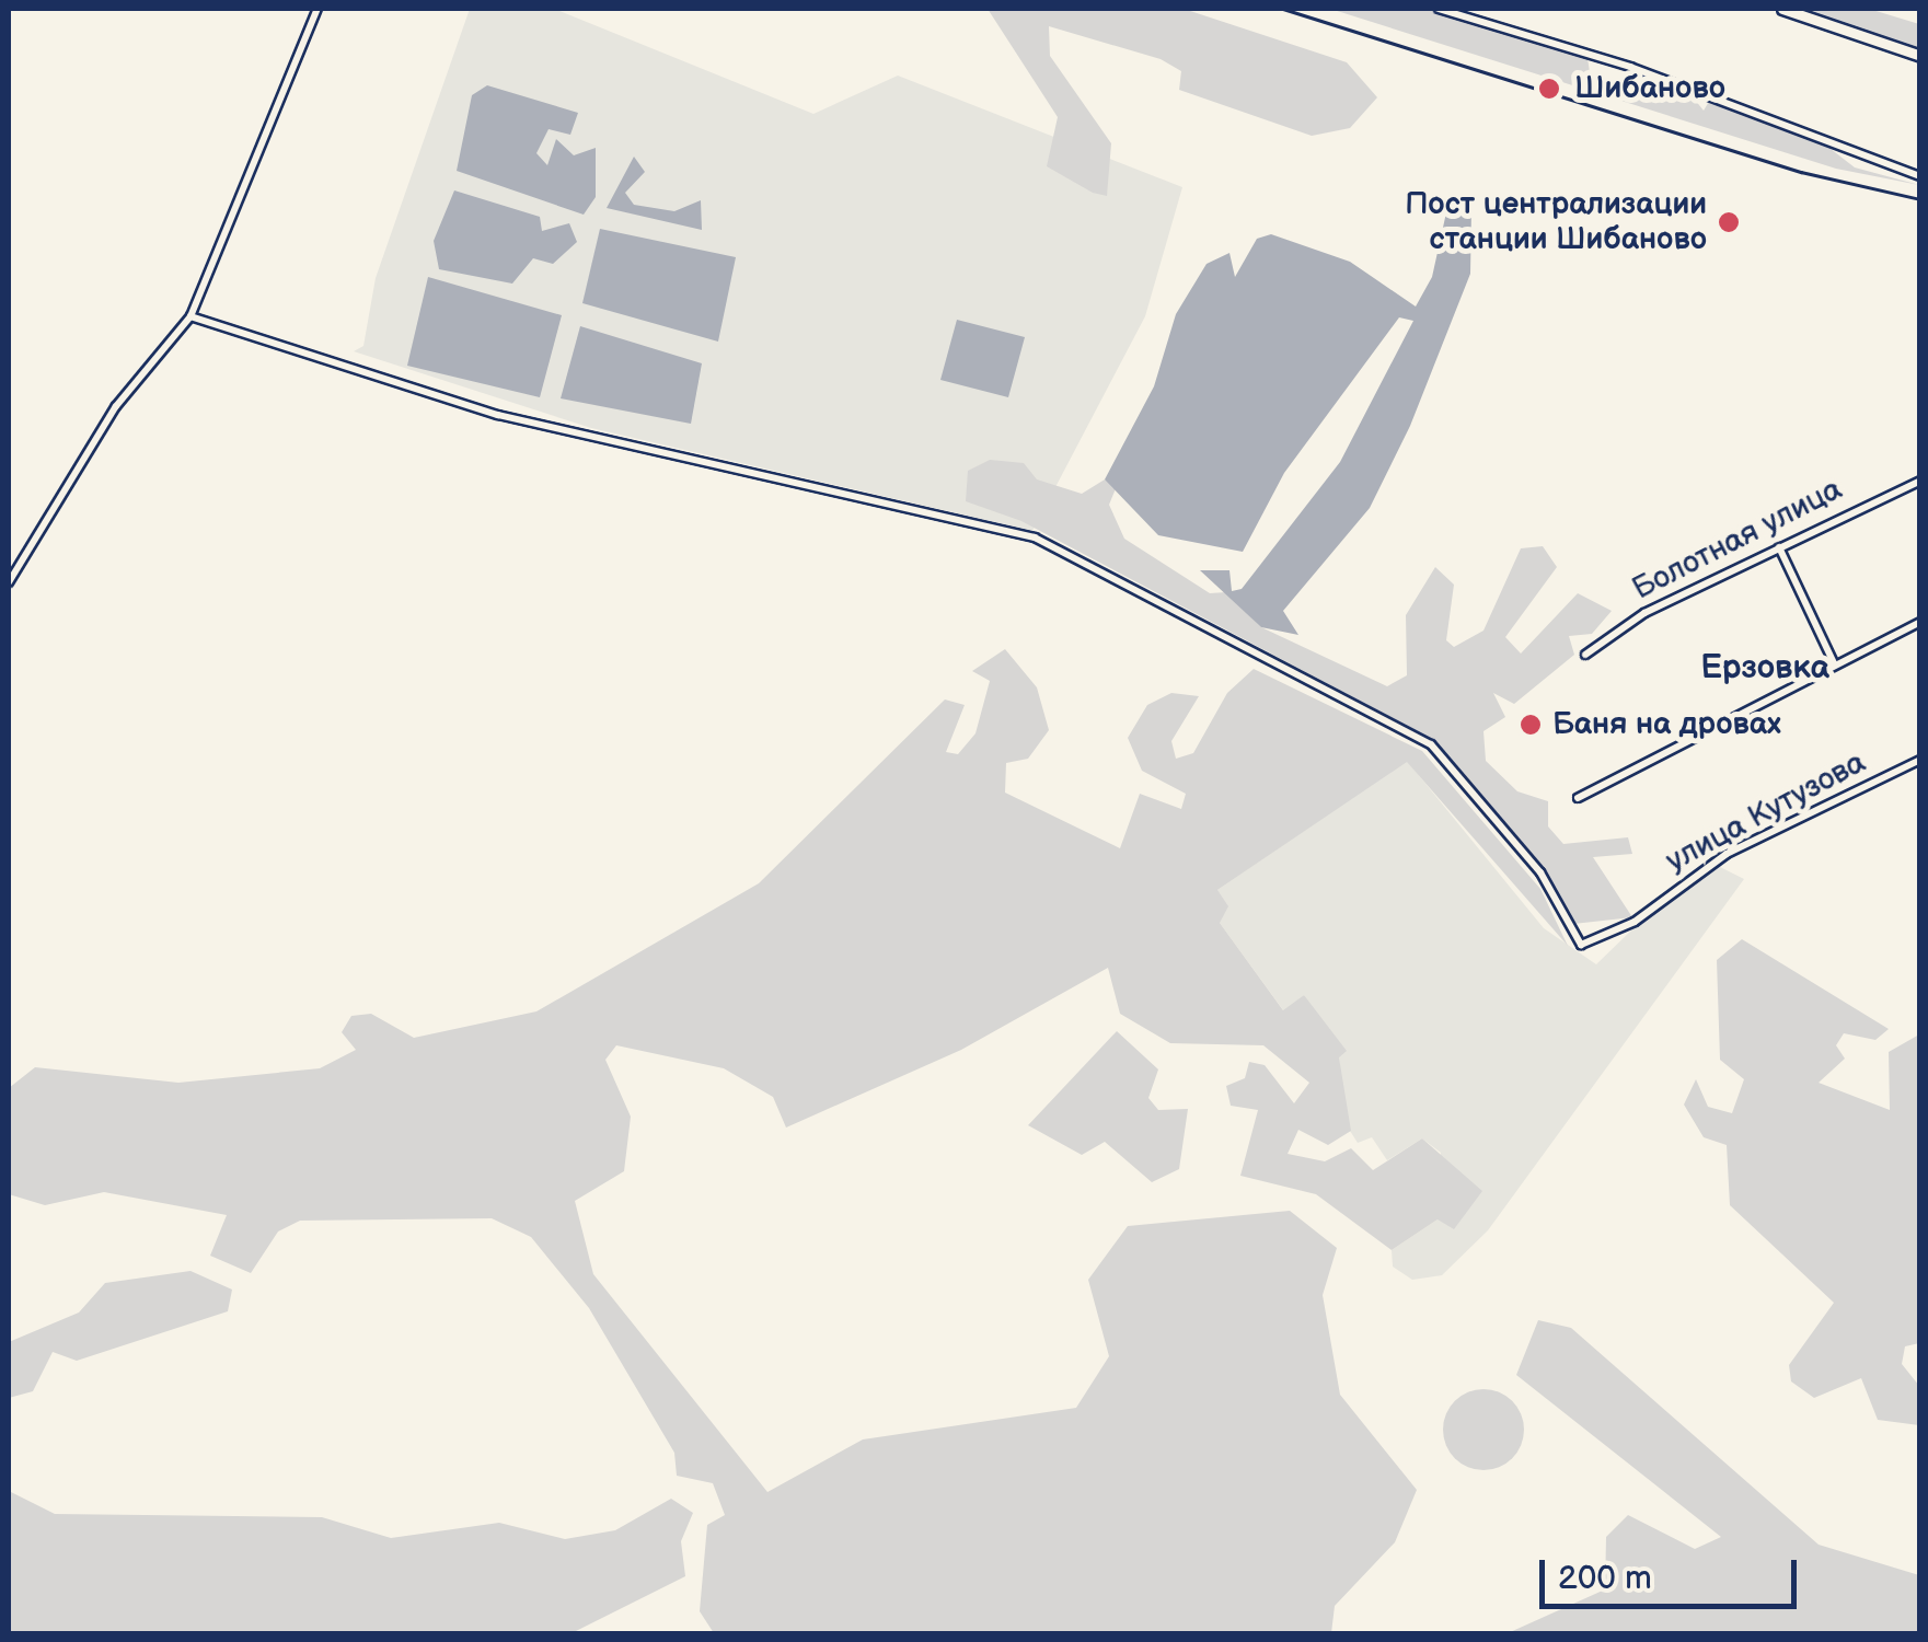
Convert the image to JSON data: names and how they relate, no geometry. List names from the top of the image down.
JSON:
{
  "streets": {
    "street": ["Болотная улица", "улица Кутузова"]
  },
  "districts": ["Ерзовка"],
  "places": ["Шибаново", "Пост централизации станции Шибаново", "Баня на дровах"],
  "scale_bar": "200 m"
}
